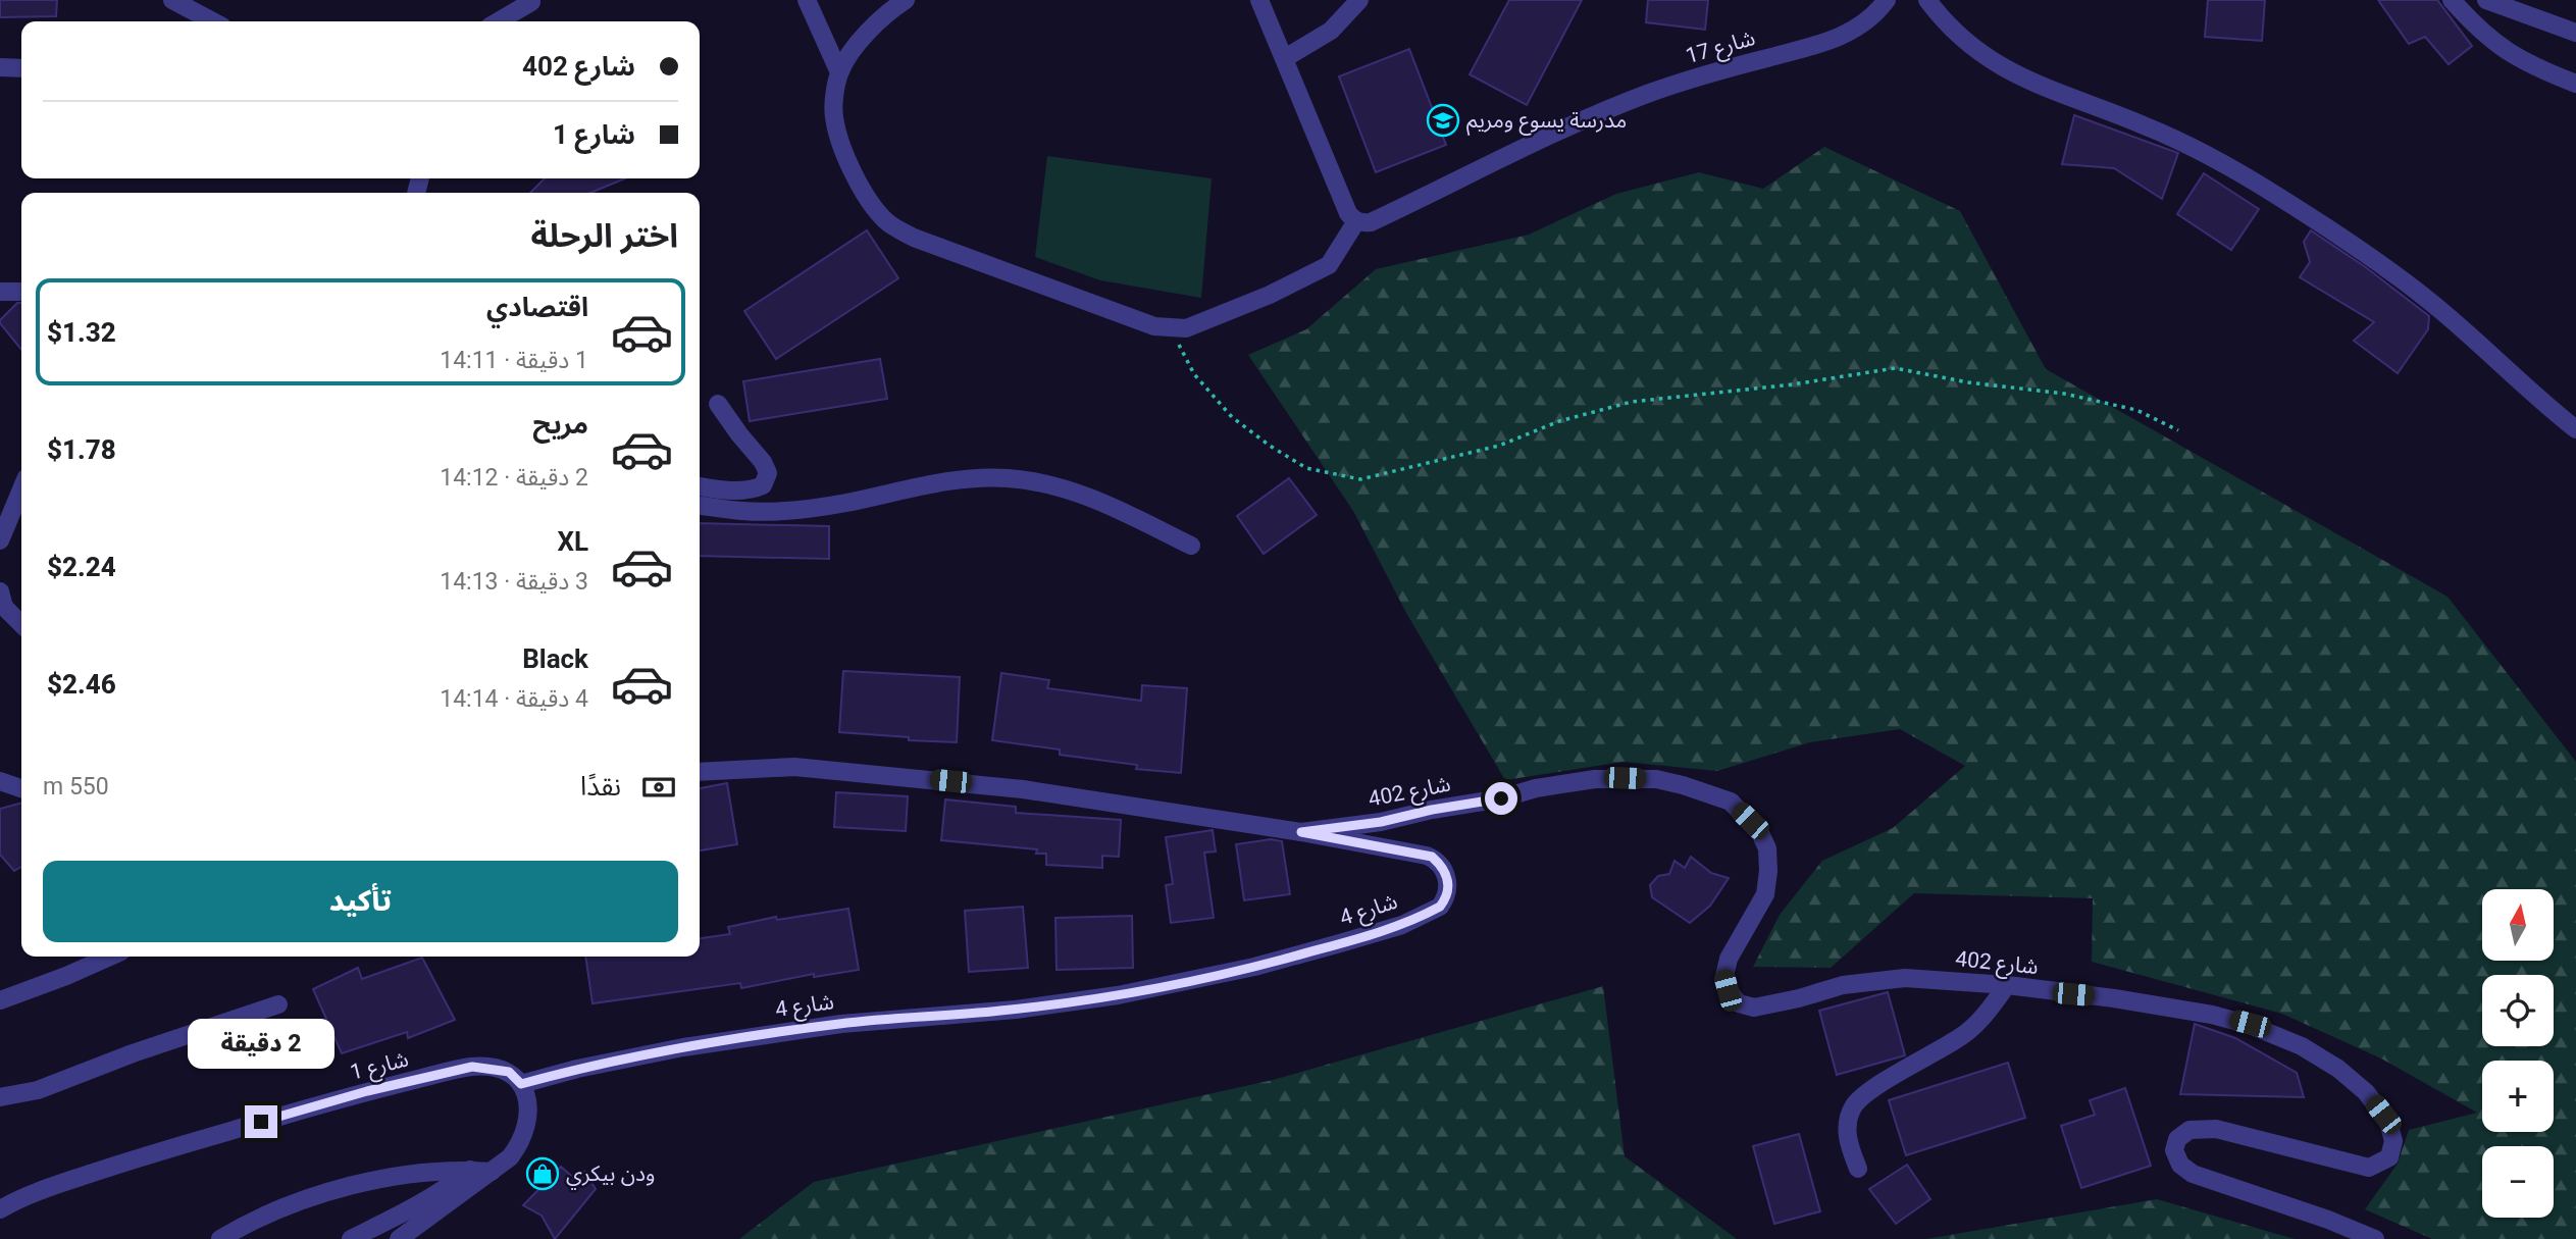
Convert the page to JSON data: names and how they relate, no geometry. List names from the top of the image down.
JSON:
{
  "streets": {
    "street": [
      "شارع 17",
      "شارع 402",
      "شارع 4",
      "شارع 1"
    ]
  },
  "crossings": [
    ["شارع 402", "شارع 4"],
    ["شارع 4", "شارع 1"]
  ],
  "places": {
    "school or university": ["مدرسة يسوع ومريم"],
    "shop": ["ودن بيكري"]
  },
  "north": "top",
  "page": {
    "banner": ["شارع 402", "شارع 1"],
    "heading": "اختر الرحلة",
    "list": [
      {
        "name": "اقتصادي",
        "note": "1 دقيقة · 14:11",
        "value": "$1.32"
      },
      {
        "name": "مريح",
        "note": "2 دقيقة · 14:12",
        "value": "$1.78"
      },
      {
        "name": "XL",
        "note": "3 دقيقة · 14:13",
        "value": "$2.24"
      },
      {
        "name": "Black",
        "note": "4 دقيقة · 14:14",
        "value": "$2.46"
      }
    ],
    "pay": ["نقدًا", "550 m"],
    "buttons": "تأكيد",
    "map_buttons": ["+", "−"],
    "bubble": "2 دقيقة"
  }
}
